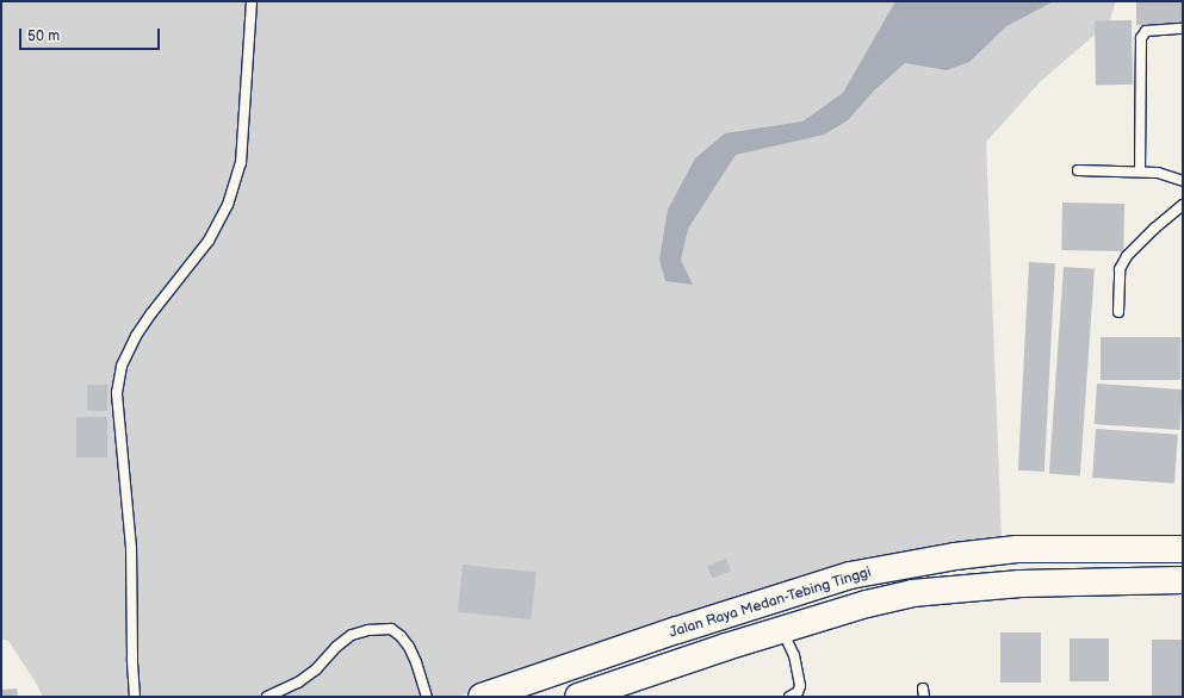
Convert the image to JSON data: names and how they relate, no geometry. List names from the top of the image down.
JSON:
{
  "streets": {
    "highway": ["Jalan Raya Medan-Tebing Tinggi"]
  },
  "scale_bar": "50 m"
}
